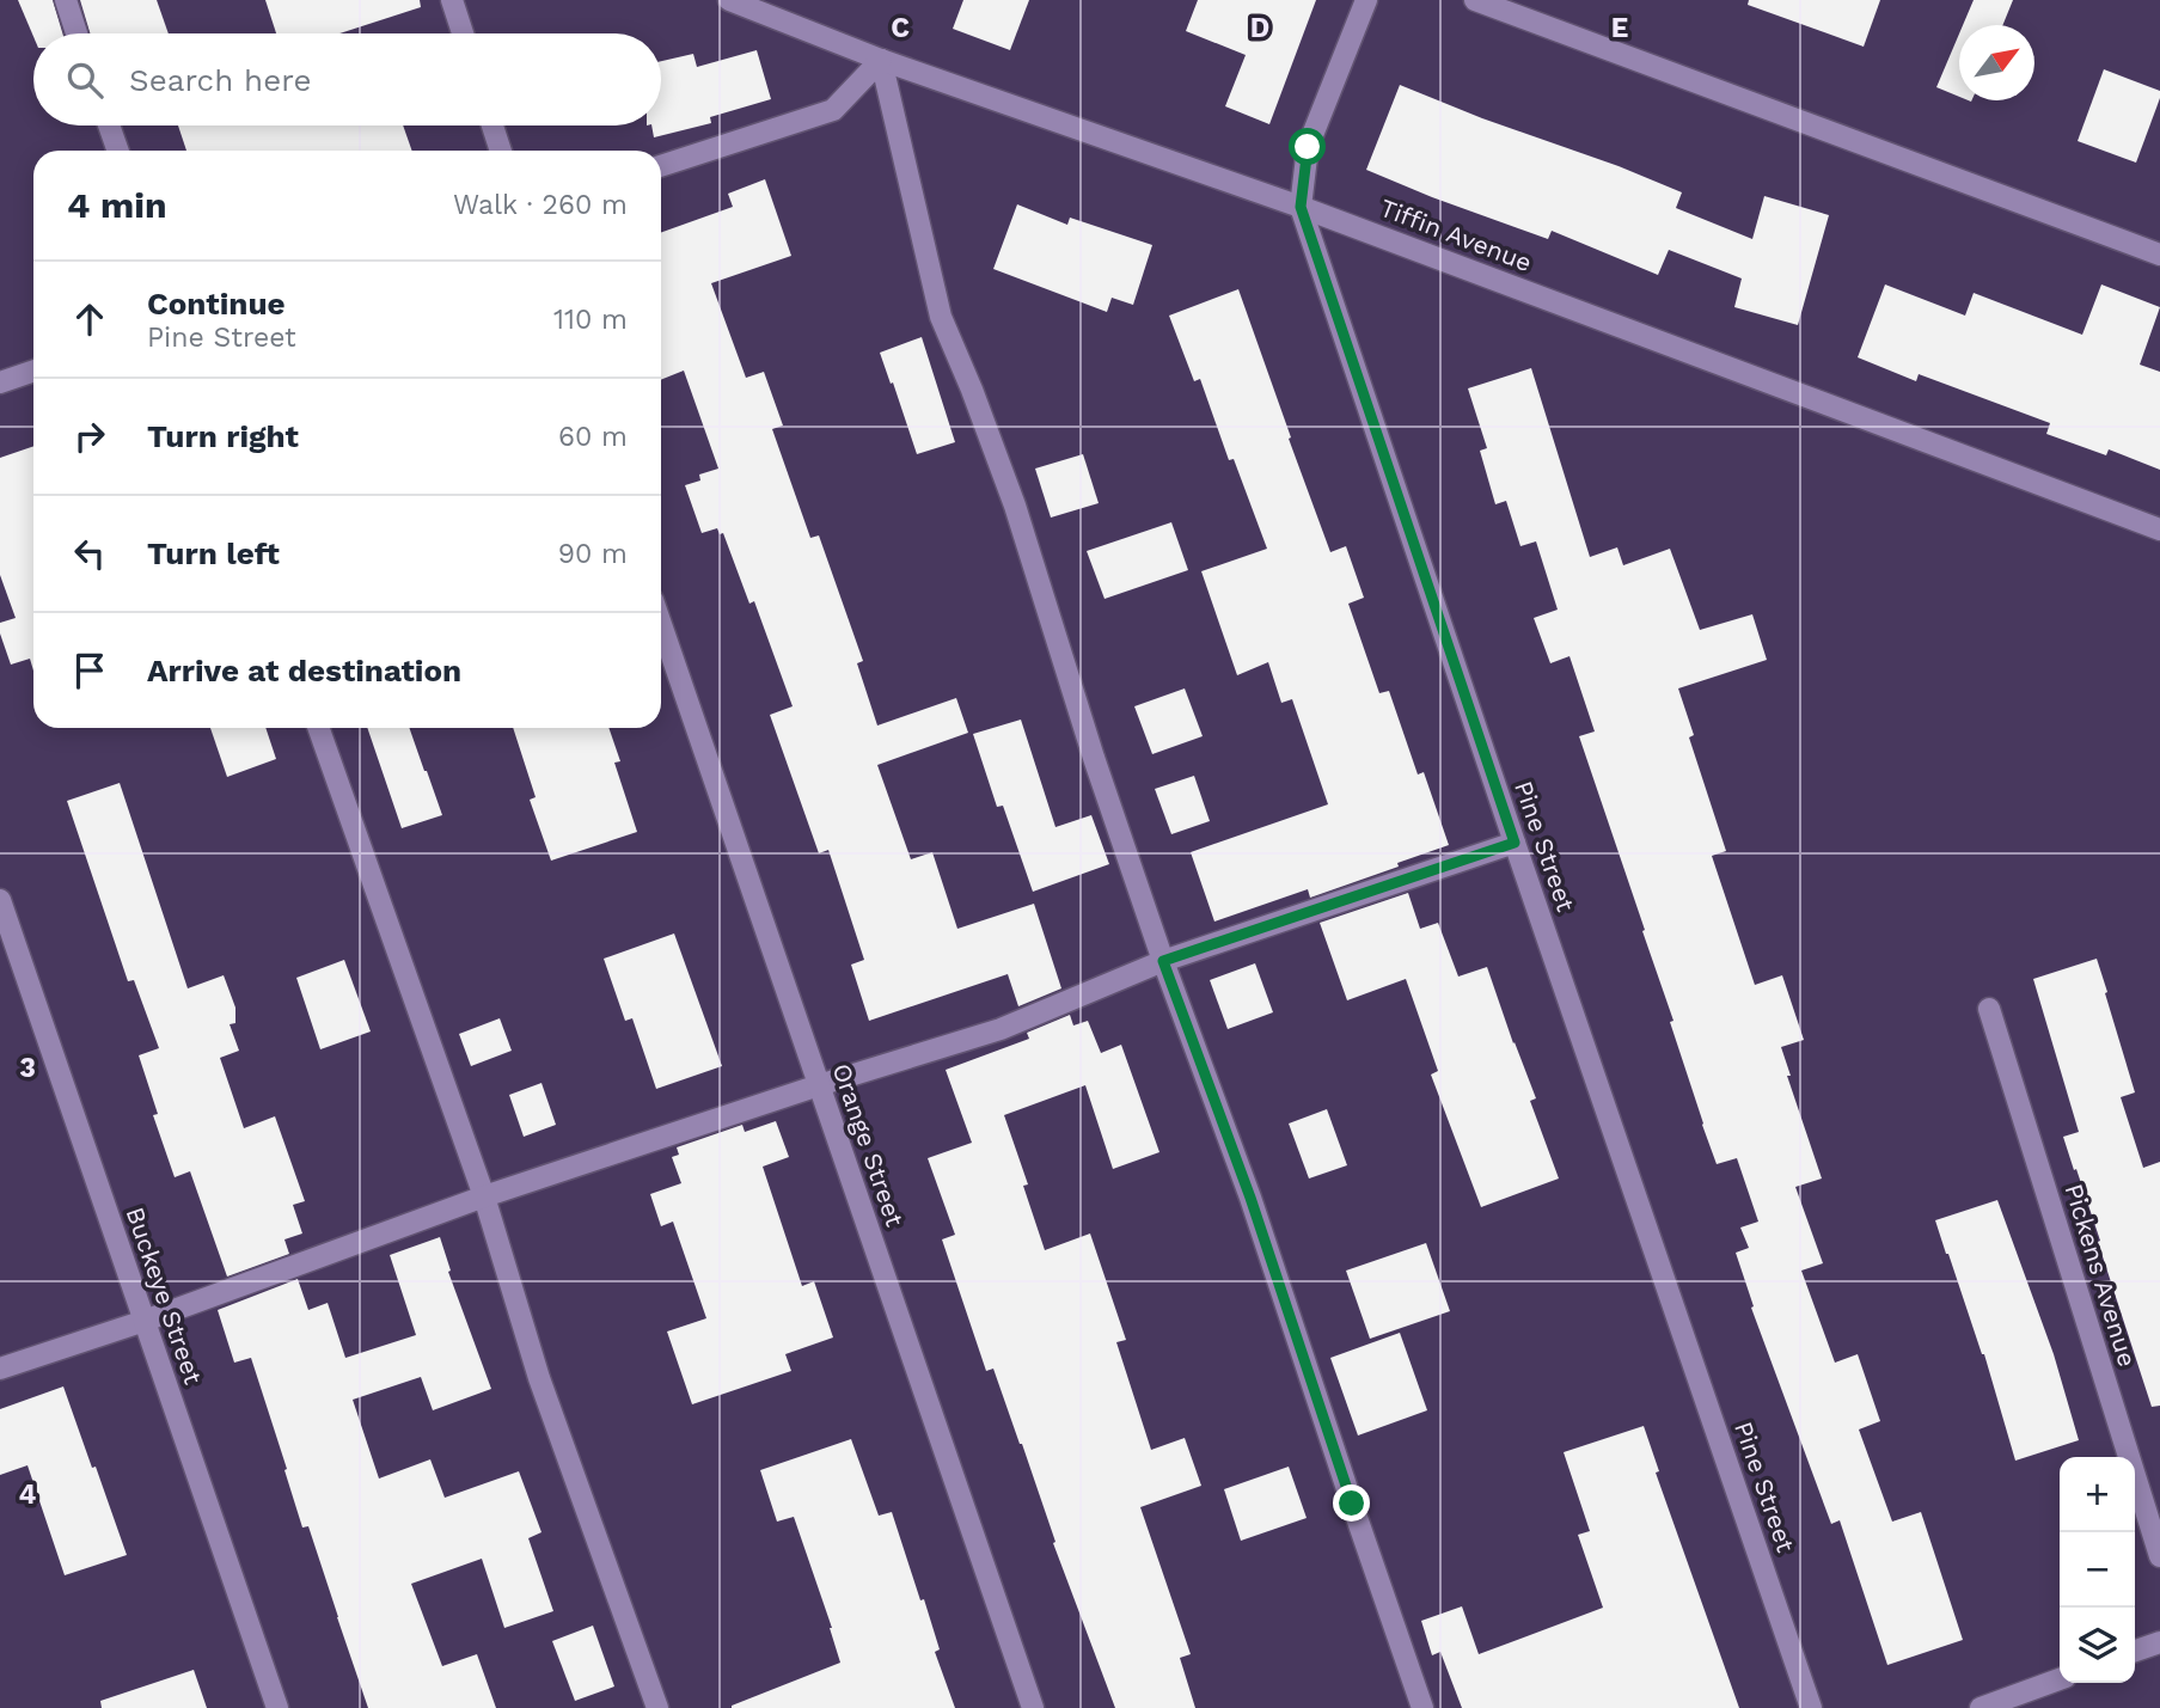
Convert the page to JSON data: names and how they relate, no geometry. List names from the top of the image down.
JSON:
{
  "streets": {
    "street": [
      "Tiffin Avenue",
      "Pine Street",
      "Orange Street",
      "Pickens Avenue",
      "Buckeye Street"
    ]
  },
  "crossings": [
    ["Tiffin Avenue", "Pine Street"]
  ],
  "north": "top right",
  "page": {
    "search": "Search here",
    "heading": ["4 min", "Walk · 260 m"],
    "list": [
      ["Continue", "Pine Street", "110 m"],
      ["Turn right", "60 m"],
      ["Turn left", "90 m"],
      "Arrive at destination"
    ],
    "map_buttons": ["+", "−"]
  },
  "grid": {
    "columns": ["C", "D", "E"],
    "rows": ["3", "4"]
  }
}
